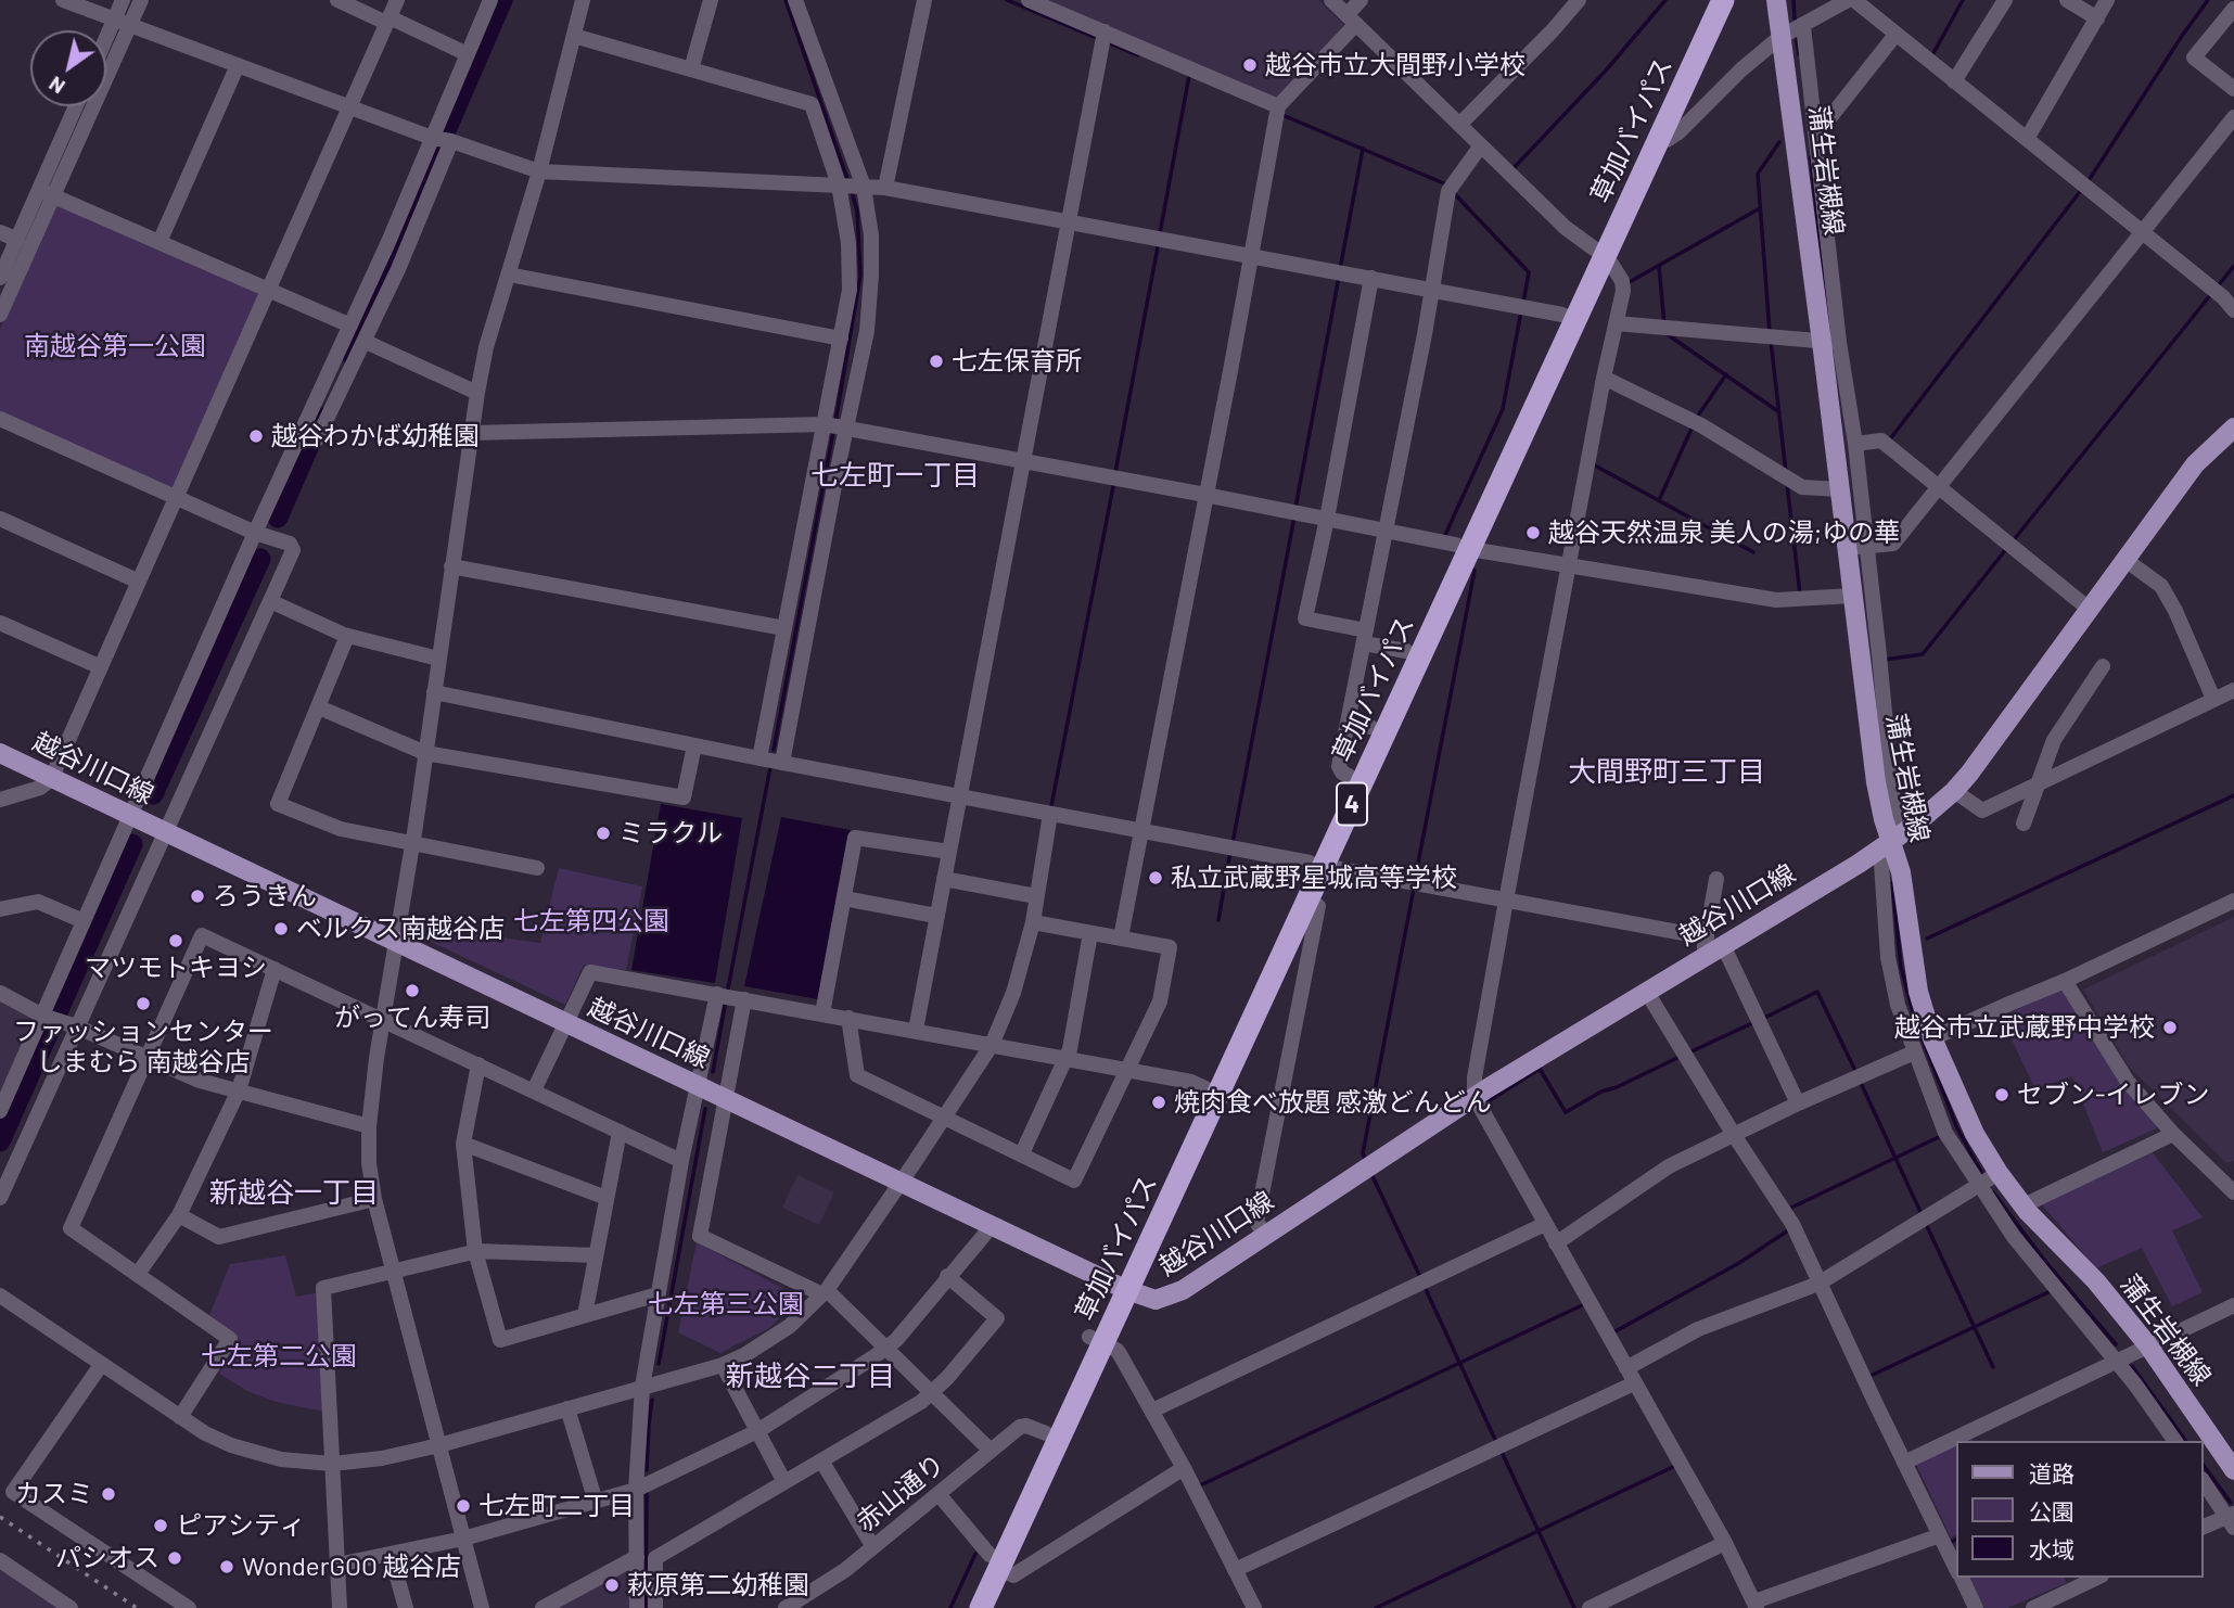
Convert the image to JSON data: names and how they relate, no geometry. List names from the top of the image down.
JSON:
{
  "streets": {
    "highway": ["草加バイパス", "4"],
    "main road": ["蒲生岩槻線", "越谷川口線"],
    "street": ["赤山通り"]
  },
  "crossings": [
    ["草加バイパス", "越谷川口線"],
    ["草加バイパス", "赤山通り"],
    ["蒲生岩槻線", "越谷川口線"]
  ],
  "districts": [
    "七左町一丁目",
    "大間野町三丁目",
    "新越谷一丁目",
    "新越谷二丁目"
  ],
  "parks": [
    "南越谷第一公園",
    "七左第四公園",
    "七左第三公園",
    "七左第二公園"
  ],
  "places": [
    "越谷市立大間野小学校",
    "七左保育所",
    "越谷わかば幼稚園",
    "越谷天然温泉 美人の湯;ゆの華",
    "ミラクル",
    "私立武蔵野星城高等学校",
    "ろうきん",
    "ベルクス南越谷店",
    "マツモトキヨシ",
    "がってん寿司",
    "ファッションセンター しまむら 南越谷店",
    "越谷市立武蔵野中学校",
    "セブン-イレブン",
    "焼肉食べ放題 感激どんどん",
    "カスミ",
    "七左町二丁目",
    "ピアシティ",
    "パシオス",
    "WonderGOO 越谷店",
    "萩原第二幼稚園"
  ],
  "legend": ["道路", "公園", "水域"],
  "north": "bottom left"
}
